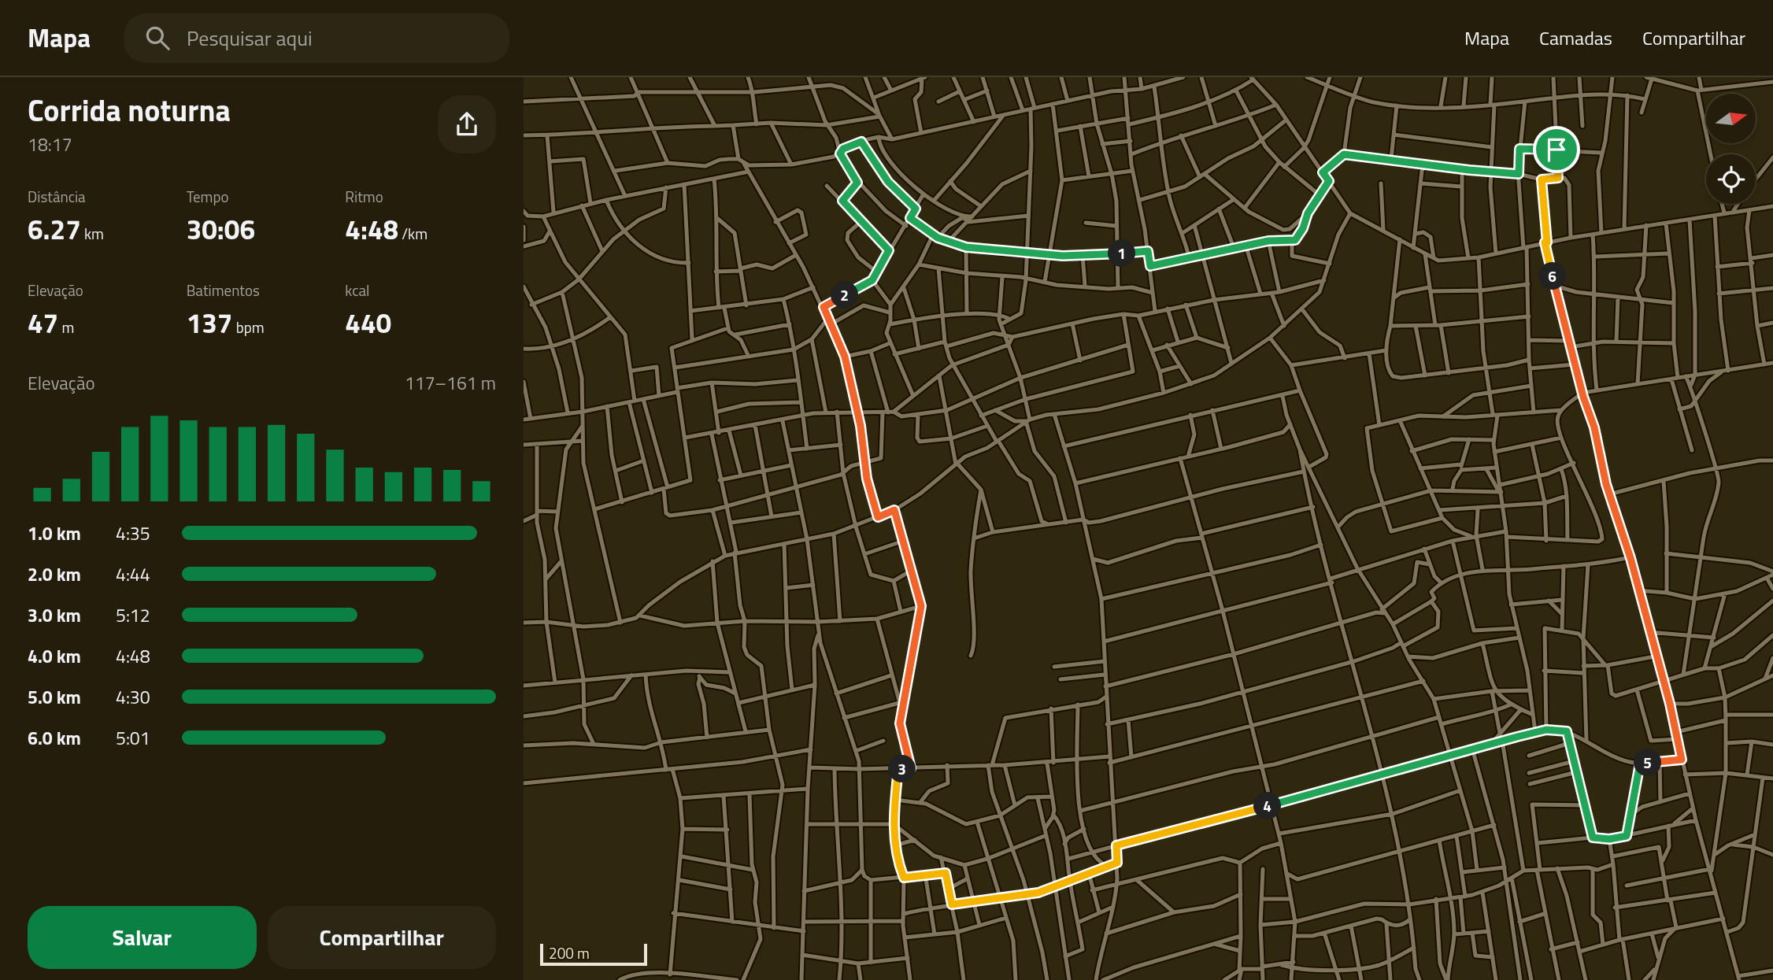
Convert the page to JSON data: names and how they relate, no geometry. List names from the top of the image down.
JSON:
{
  "scale_bar": "200 m",
  "north": "right",
  "page": {
    "header": "Mapa",
    "search": "Pesquisar aqui",
    "nav": ["Mapa", "Camadas", "Compartilhar"],
    "heading": ["Corrida noturna", "18:17"],
    "stats": [
      ["Distância", "6.27 km"],
      ["Tempo", "30:06"],
      ["Ritmo", "4:48 /km"],
      ["Elevação", "47 m"],
      ["Batimentos", "137 bpm"],
      ["kcal", "440"]
    ],
    "pins": [
      "1",
      "6",
      "2",
      "5",
      "3",
      "4"
    ],
    "chart": ["Elevação", "117–161 m"],
    "list": [
      {
        "name": "1.0 km",
        "note": "4:35"
      },
      {
        "name": "2.0 km",
        "note": "4:44"
      },
      {
        "name": "3.0 km",
        "note": "5:12"
      },
      {
        "name": "4.0 km",
        "note": "4:48"
      },
      {
        "name": "5.0 km",
        "note": "4:30"
      },
      {
        "name": "6.0 km",
        "note": "5:01"
      }
    ],
    "buttons": ["Salvar", "Compartilhar"],
    "scale": "200 m"
  }
}
